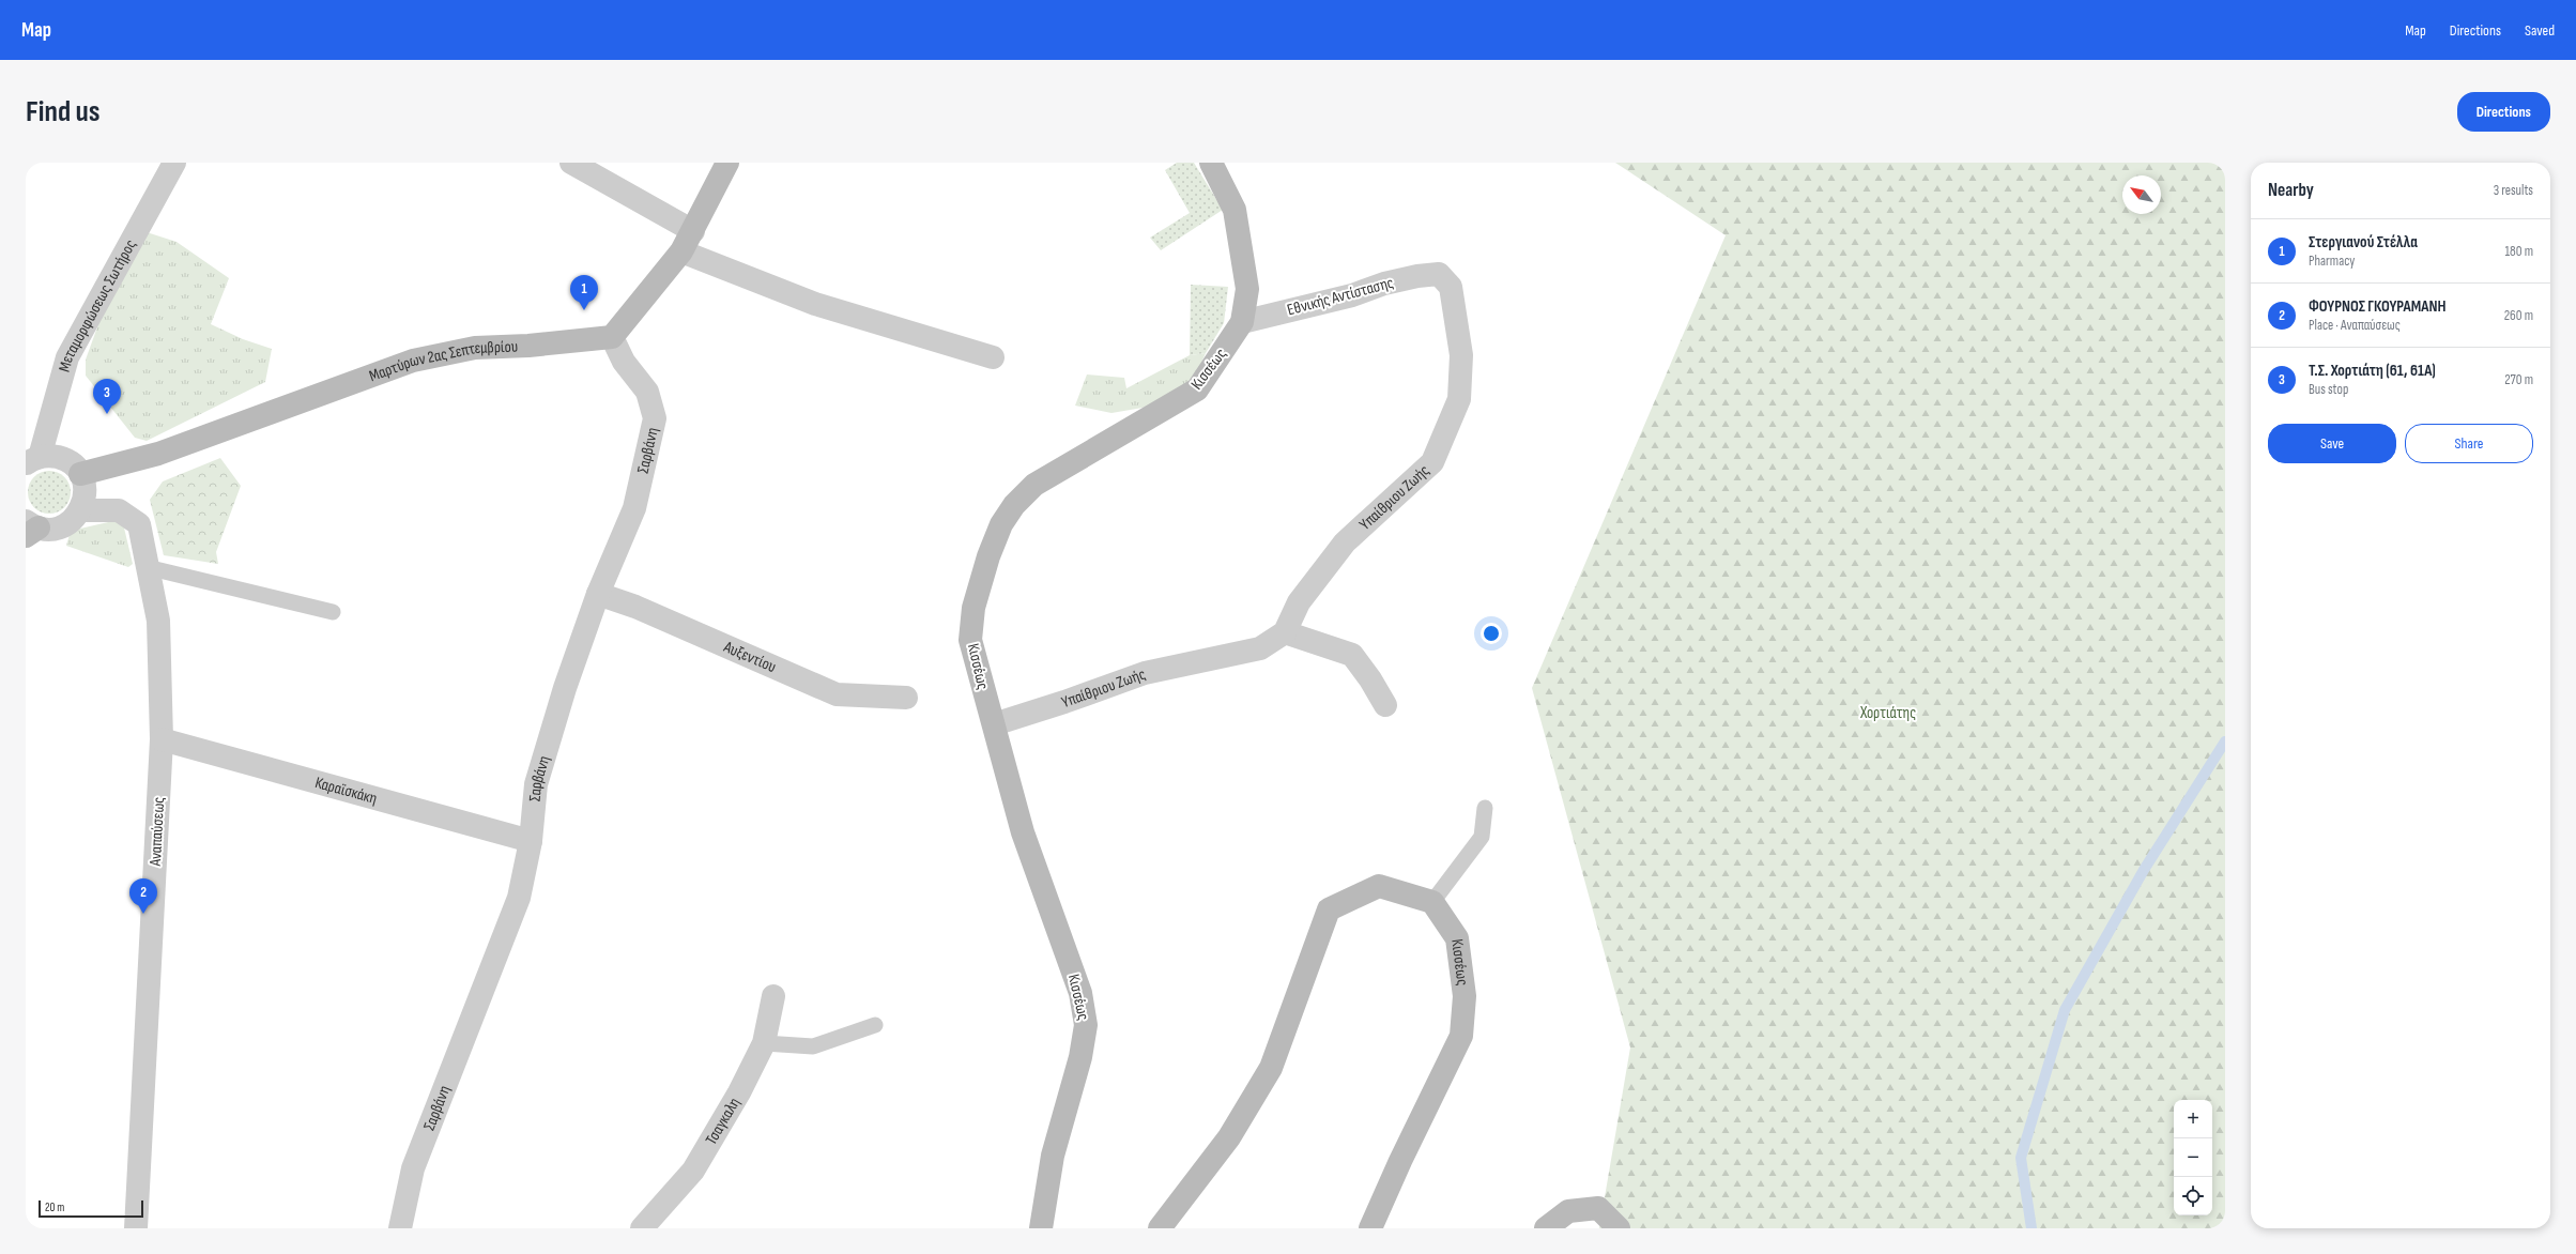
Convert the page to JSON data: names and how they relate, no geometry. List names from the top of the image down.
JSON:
{
  "streets": {
    "street": [
      "Εθνικής Αντίστασης",
      "Μεταμορφώσεως Σωτήρος",
      "Μαρτύρων 2ας Σεπτεμβρίου",
      "Κισσέως",
      "Σαρβάνη",
      "Υπαίθριου Ζωής",
      "Αυξεντίου",
      "Καραϊσκάκη",
      "Αναπαύσεως",
      "Τσαγκαλη"
    ]
  },
  "crossings": [
    ["Εθνικής Αντίστασης", "Κισσέως"],
    ["Εθνικής Αντίστασης", "Υπαίθριου Ζωής"],
    ["Μαρτύρων 2ας Σεπτεμβρίου", "Σαρβάνη"],
    ["Κισσέως", "Υπαίθριου Ζωής"],
    ["Σαρβάνη", "Αυξεντίου"],
    ["Σαρβάνη", "Καραϊσκάκη"],
    ["Καραϊσκάκη", "Αναπαύσεως"]
  ],
  "parks": ["Χορτιάτης"],
  "scale_bar": "20 m",
  "north": "top left",
  "page": {
    "header": "Map",
    "nav": ["Map", "Directions", "Saved"],
    "buttons": [
      "Directions",
      ["Save", "Share"]
    ],
    "title": "Find us",
    "heading": ["Nearby", "3 results"],
    "list": [
      {
        "mark": "1",
        "name": "Στεργιανού Στέλλα",
        "note": "Pharmacy",
        "value": "180 m"
      },
      {
        "mark": "2",
        "name": "ΦΟΥΡΝΟΣ ΓΚΟΥΡΑΜΑΝΗ",
        "note": "Place · Αναπαύσεως",
        "value": "260 m"
      },
      {
        "mark": "3",
        "name": "Τ.Σ. Χορτιάτη (61, 61Α)",
        "note": "Bus stop",
        "value": "270 m"
      }
    ],
    "pins": ["1", "3", "2"],
    "map_buttons": ["+", "−"],
    "scale": "20 m"
  }
}
